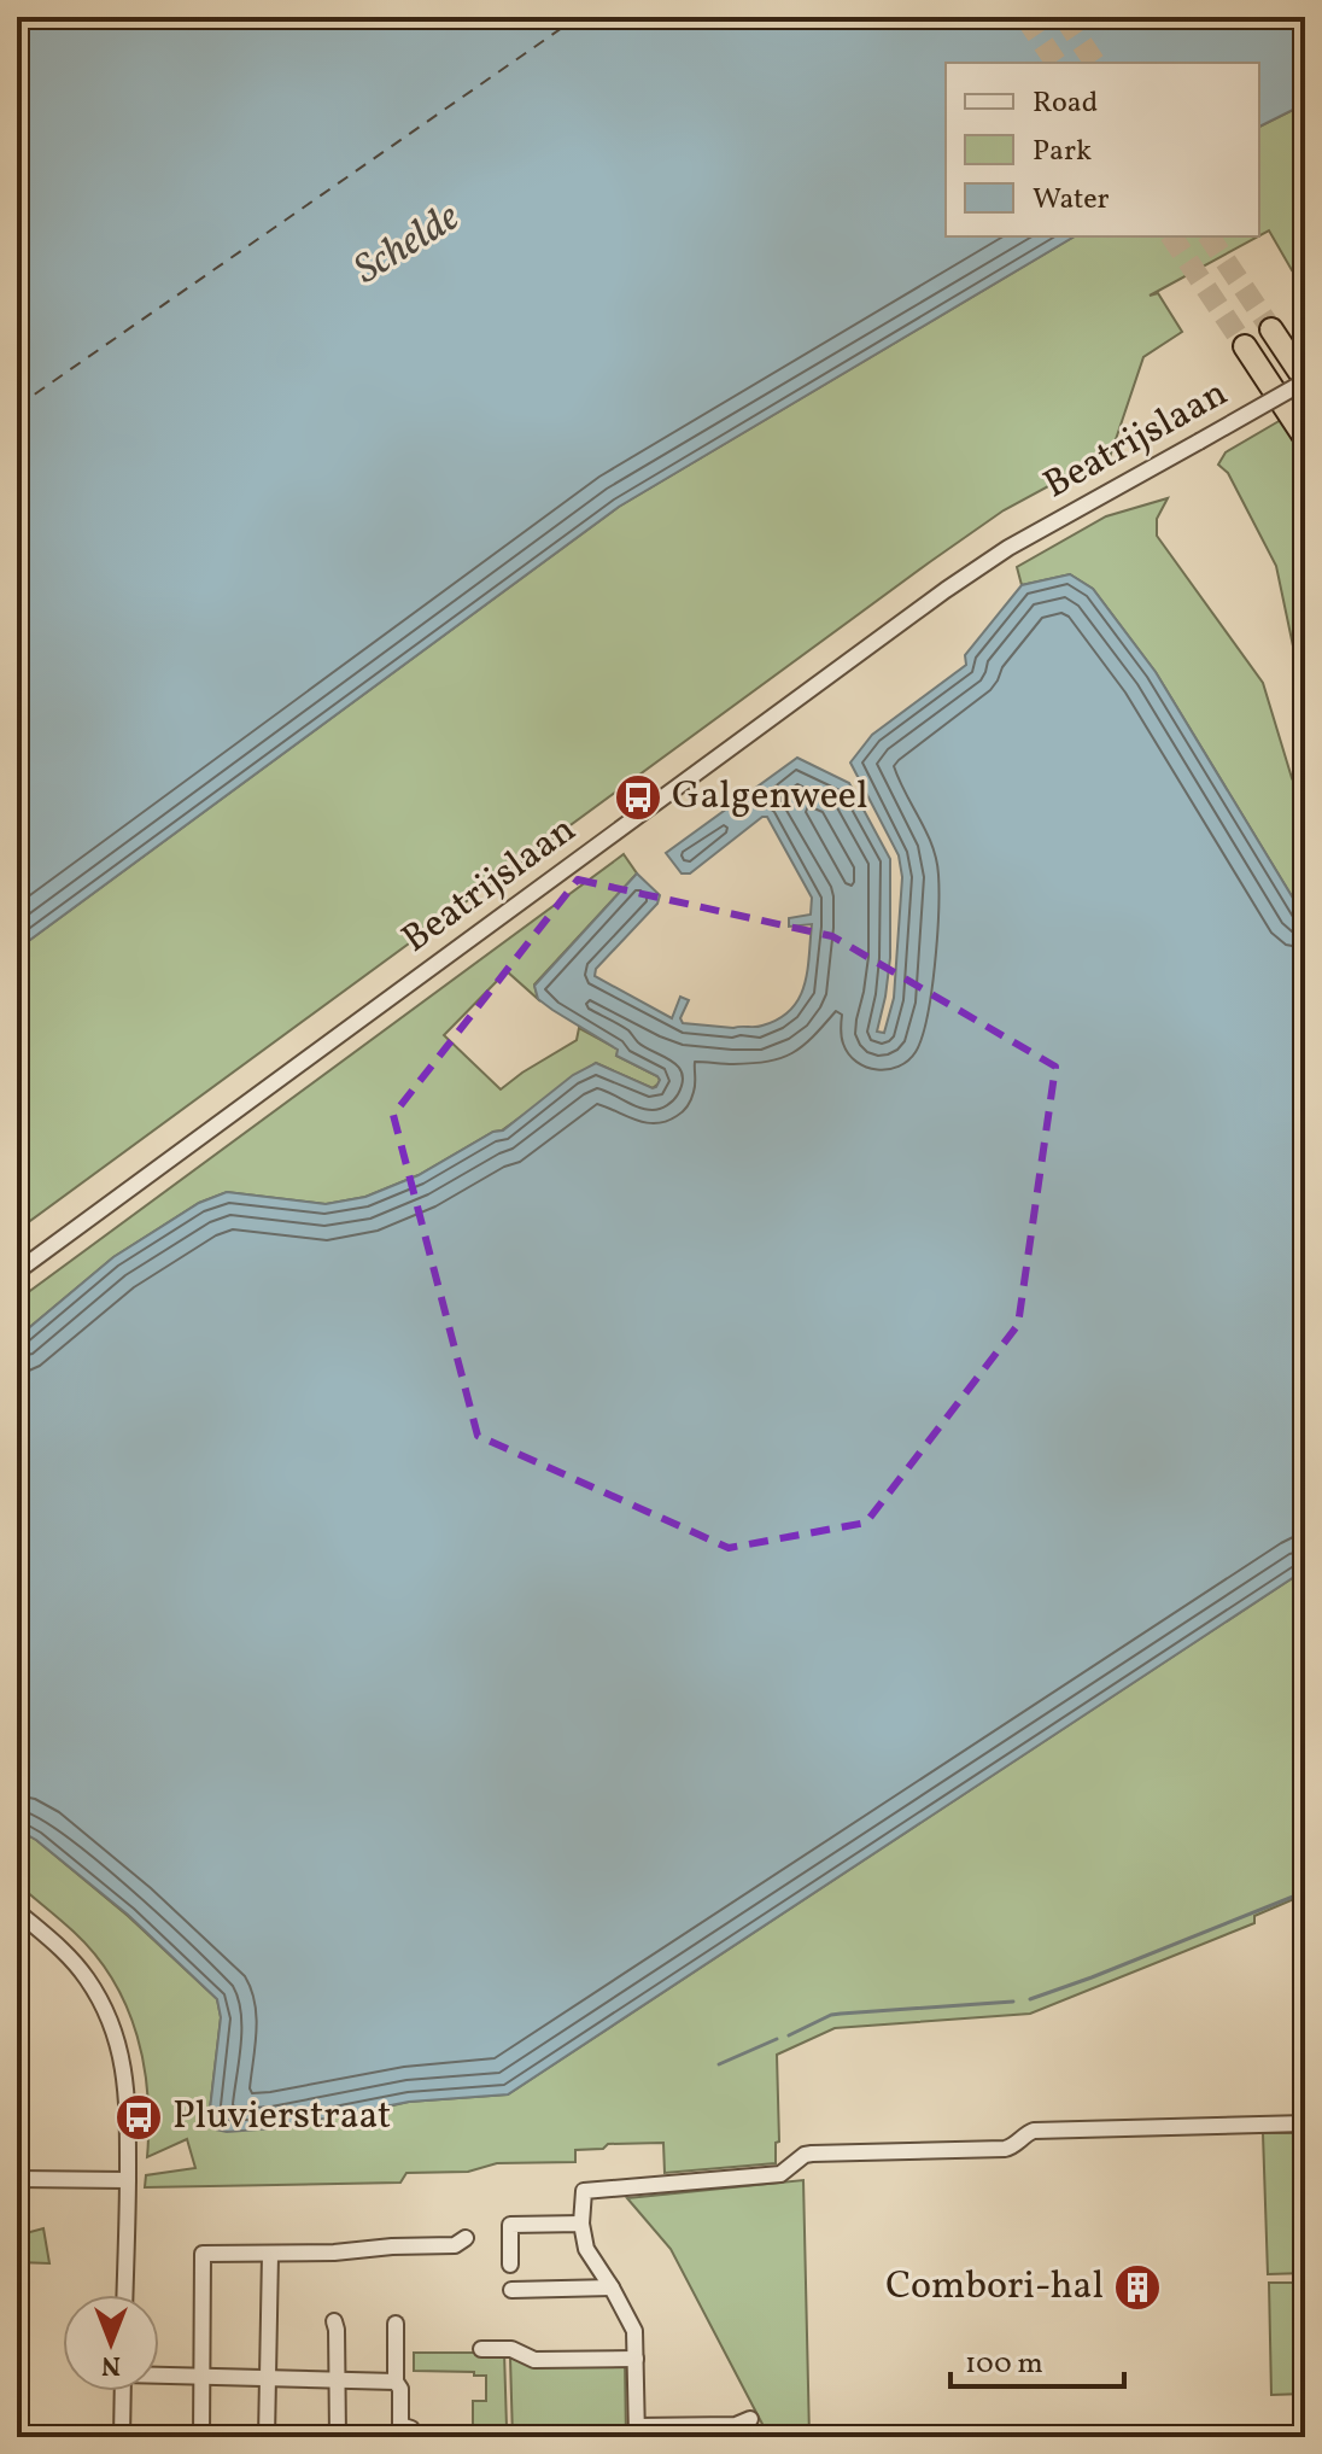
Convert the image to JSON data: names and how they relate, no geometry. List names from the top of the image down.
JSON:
{
  "streets": {
    "street": ["Beatrijslaan"]
  },
  "water": ["Schelde"],
  "places": {
    "bus stop": ["Galgenweel", "Pluvierstraat"],
    "building": ["Combori-hal"]
  },
  "legend": ["Road", "Park", "Water"],
  "scale_bar": "100 m",
  "north": "bottom"
}
